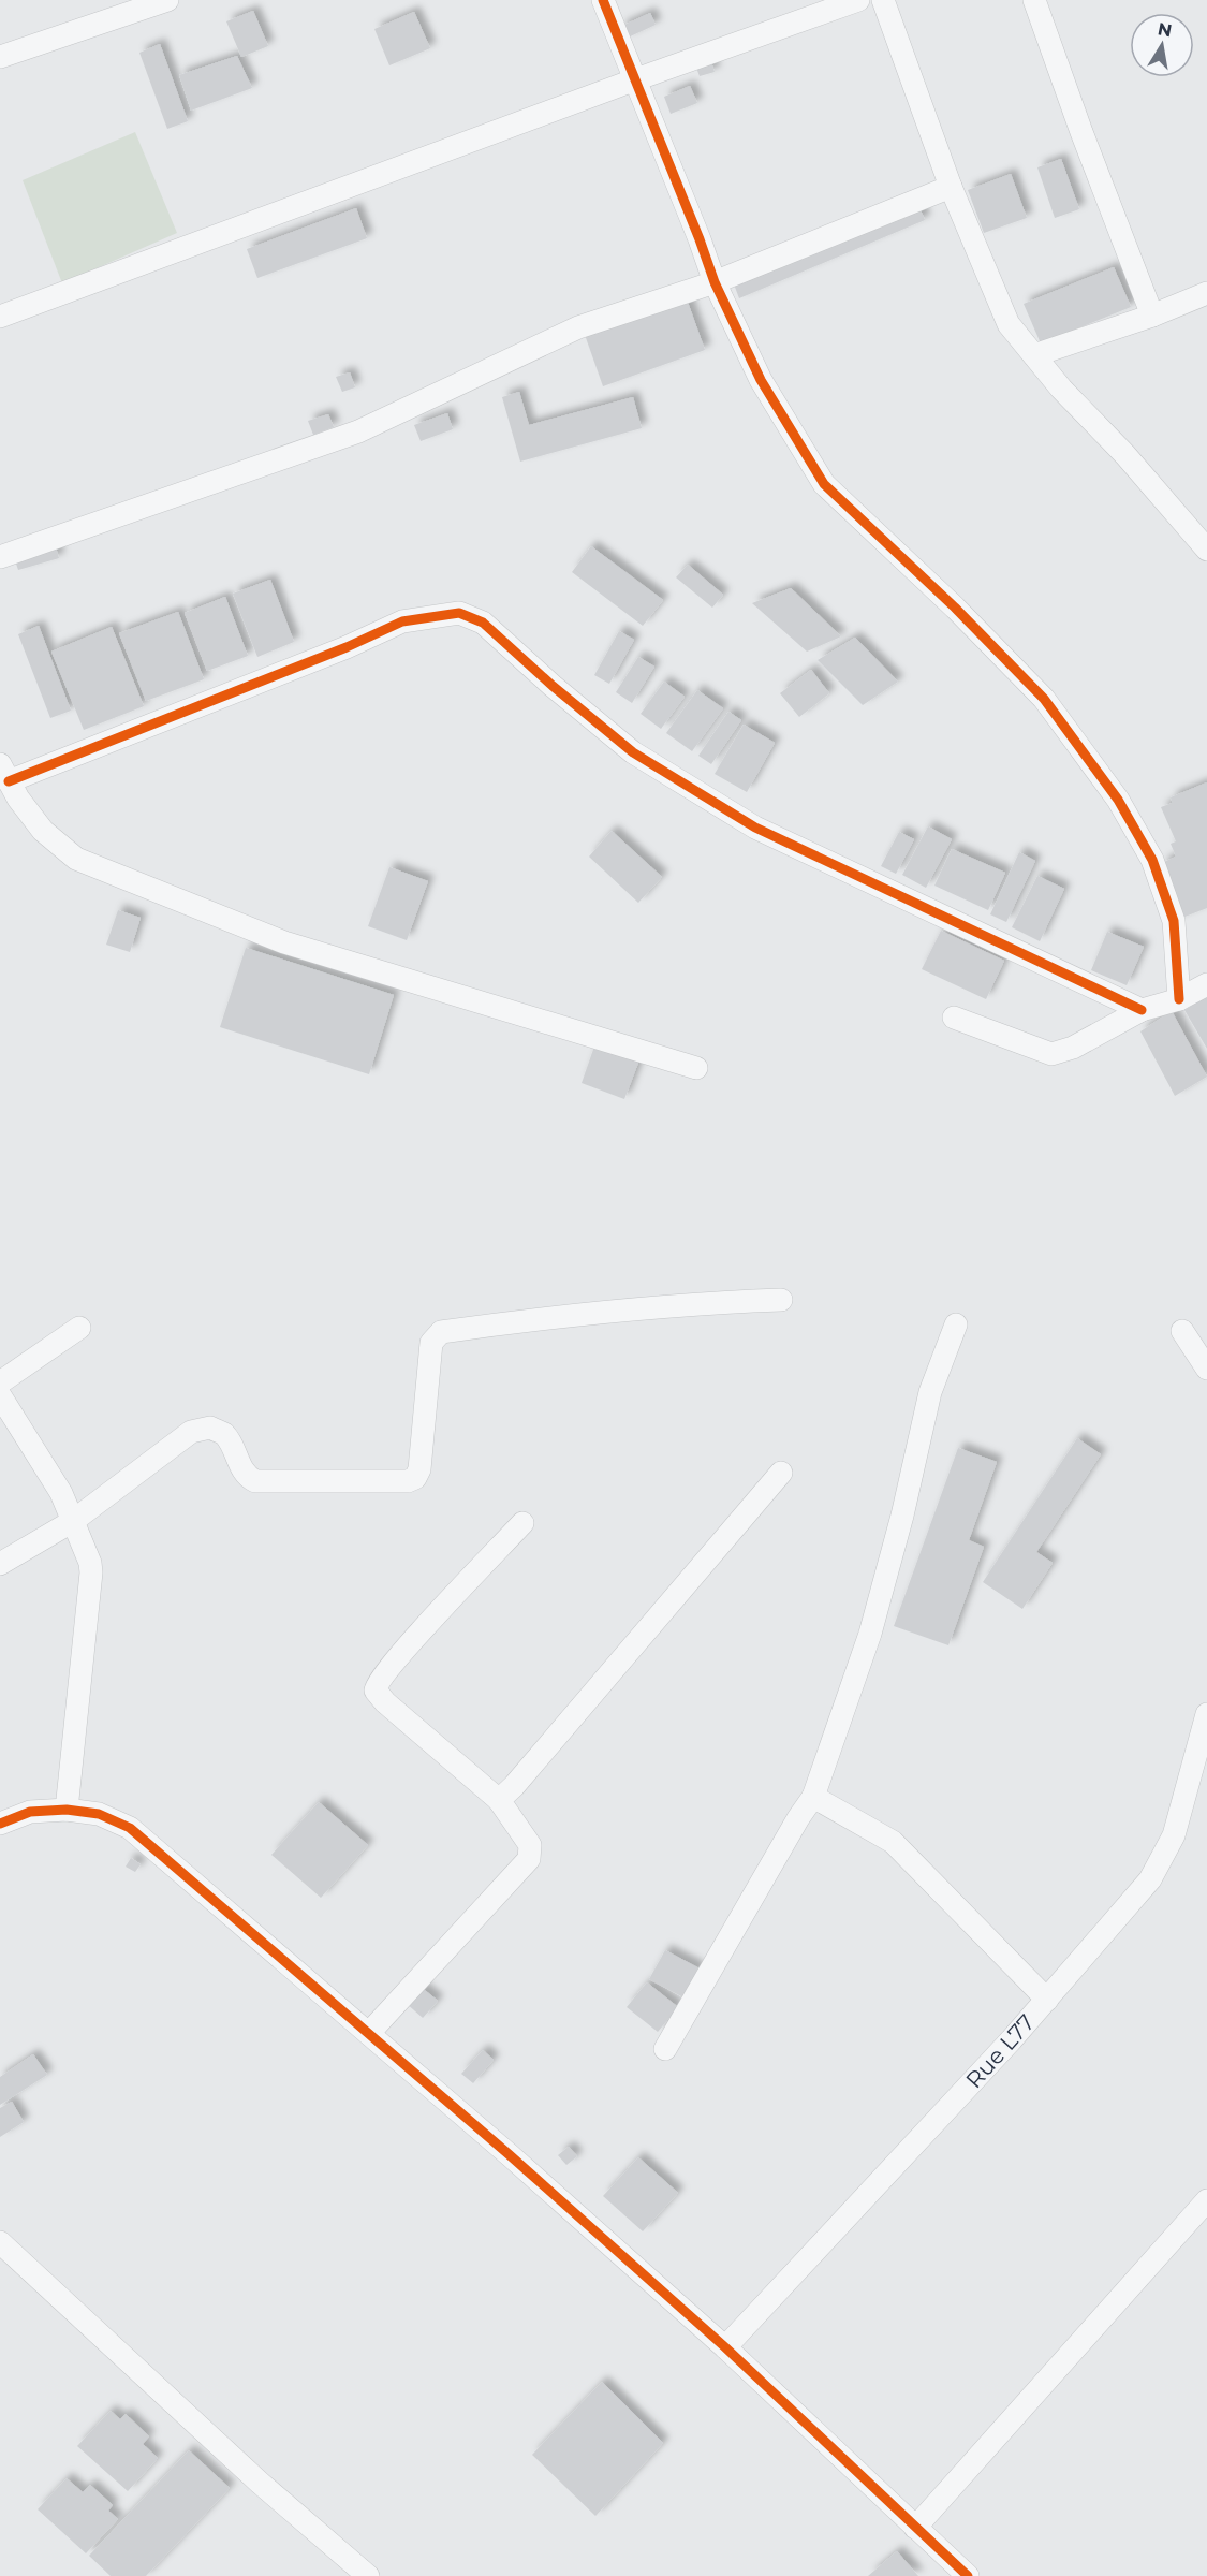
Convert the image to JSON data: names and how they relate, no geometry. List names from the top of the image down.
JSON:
{
  "streets": {
    "street": ["Rue L77"]
  },
  "north": "top"
}
